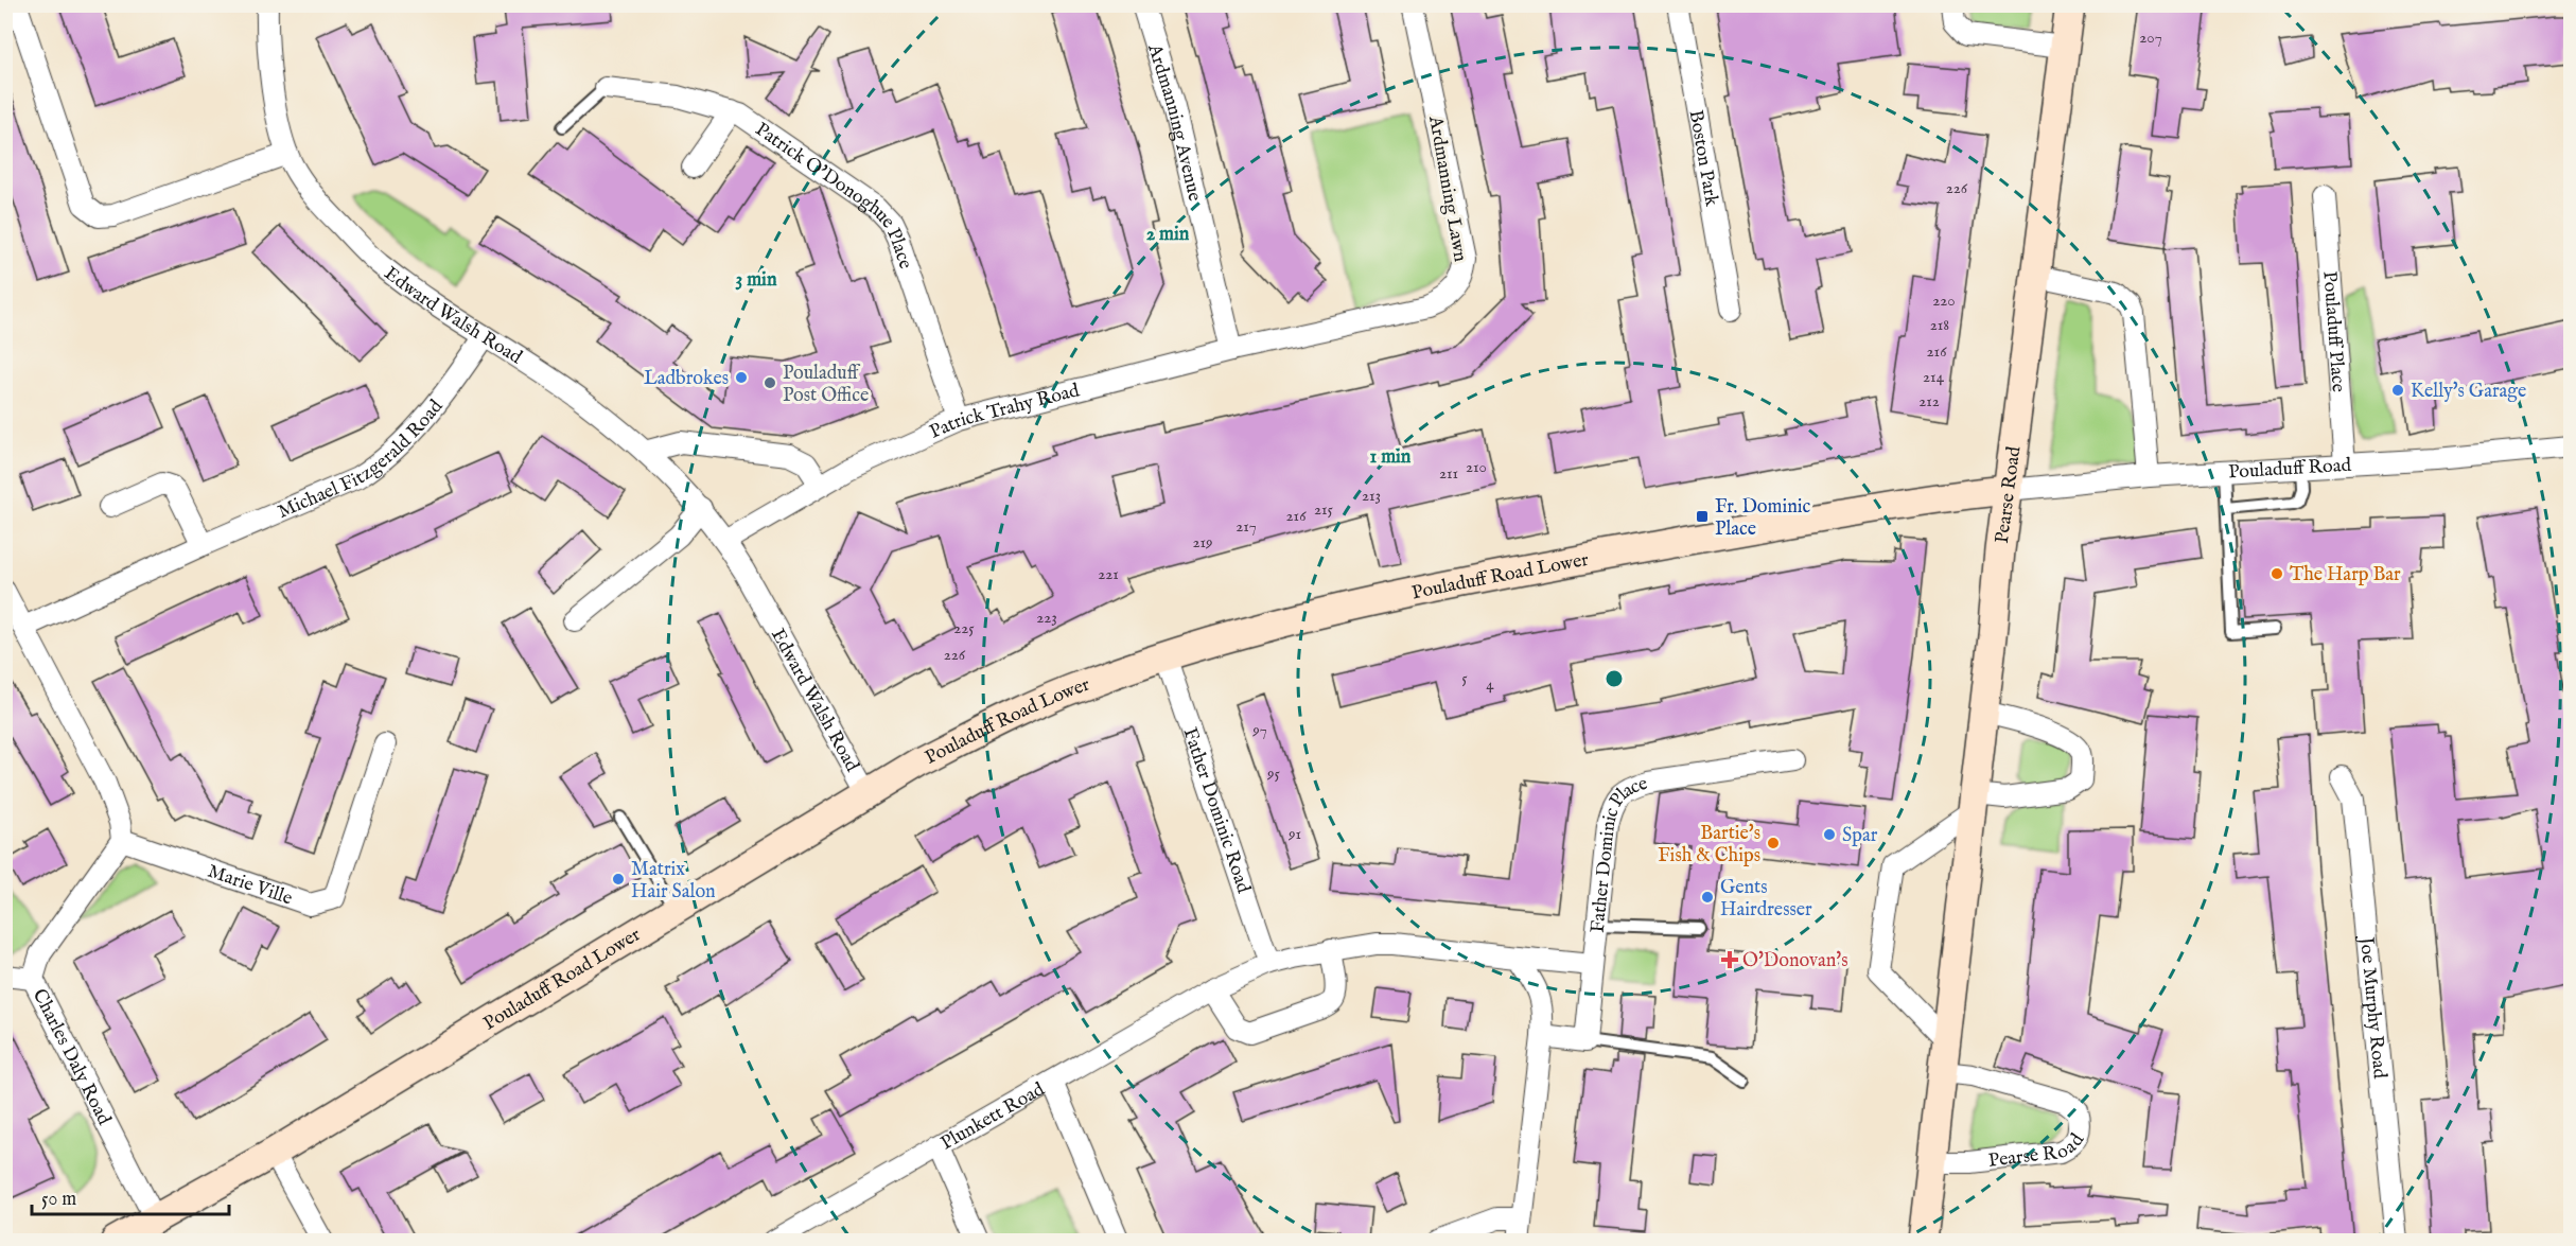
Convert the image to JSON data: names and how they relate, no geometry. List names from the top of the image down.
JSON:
{
  "streets": {
    "street": [
      "Ardmanning Avenue",
      "Boston Park",
      "Ardmanning Lawn",
      "Patrick O'Donoghue Place",
      "Edward Walsh Road",
      "Pouladuff Place",
      "Patrick Trahy Road",
      "Michael Fitzgerald Road",
      "Pouladuff Road",
      "Pearse Road",
      "Pouladuff Road Lower",
      "Father Dominic Road",
      "Father Dominic Place",
      "Marie Ville",
      "Joe Murphy Road",
      "Charles Daly Road",
      "Plunkett Road"
    ]
  },
  "crossings": [
    ["Ardmanning Avenue", "Patrick Trahy Road"],
    ["Ardmanning Lawn", "Patrick Trahy Road"],
    ["Patrick O'Donoghue Place", "Patrick Trahy Road"],
    ["Edward Walsh Road", "Patrick Trahy Road"],
    ["Edward Walsh Road", "Michael Fitzgerald Road"],
    ["Edward Walsh Road", "Pouladuff Road Lower"],
    ["Pouladuff Place", "Pouladuff Road"],
    ["Pouladuff Road", "Pearse Road"],
    ["Pouladuff Road", "Pouladuff Road Lower"],
    ["Pearse Road", "Pouladuff Road Lower"],
    ["Pouladuff Road Lower", "Father Dominic Road"],
    ["Pouladuff Road Lower", "Charles Daly Road"],
    ["Marie Ville", "Charles Daly Road"]
  ],
  "places": {
    "other": [
      "Ladbrokes",
      "Pouladuff Post Office",
      "Kelly's Garage",
      "The Harp Bar",
      "Spar",
      "Bartie's Fish & Chips",
      "Matrix Hair Salon",
      "Gents Hairdresser"
    ],
    "transit": ["Fr. Dominic Place"],
    "health": ["O'Donovan's"]
  },
  "house_numbers": [
    "207",
    "226",
    "220",
    "218",
    "216",
    "214",
    "212",
    "210",
    "211",
    "213",
    "215",
    "216",
    "217",
    "219",
    "221",
    "223",
    "225",
    "226",
    "5",
    "4",
    "97",
    "95",
    "91"
  ],
  "scale_bar": "50 m",
  "rings": ["2 min", "3 min", "1 min"]
}
